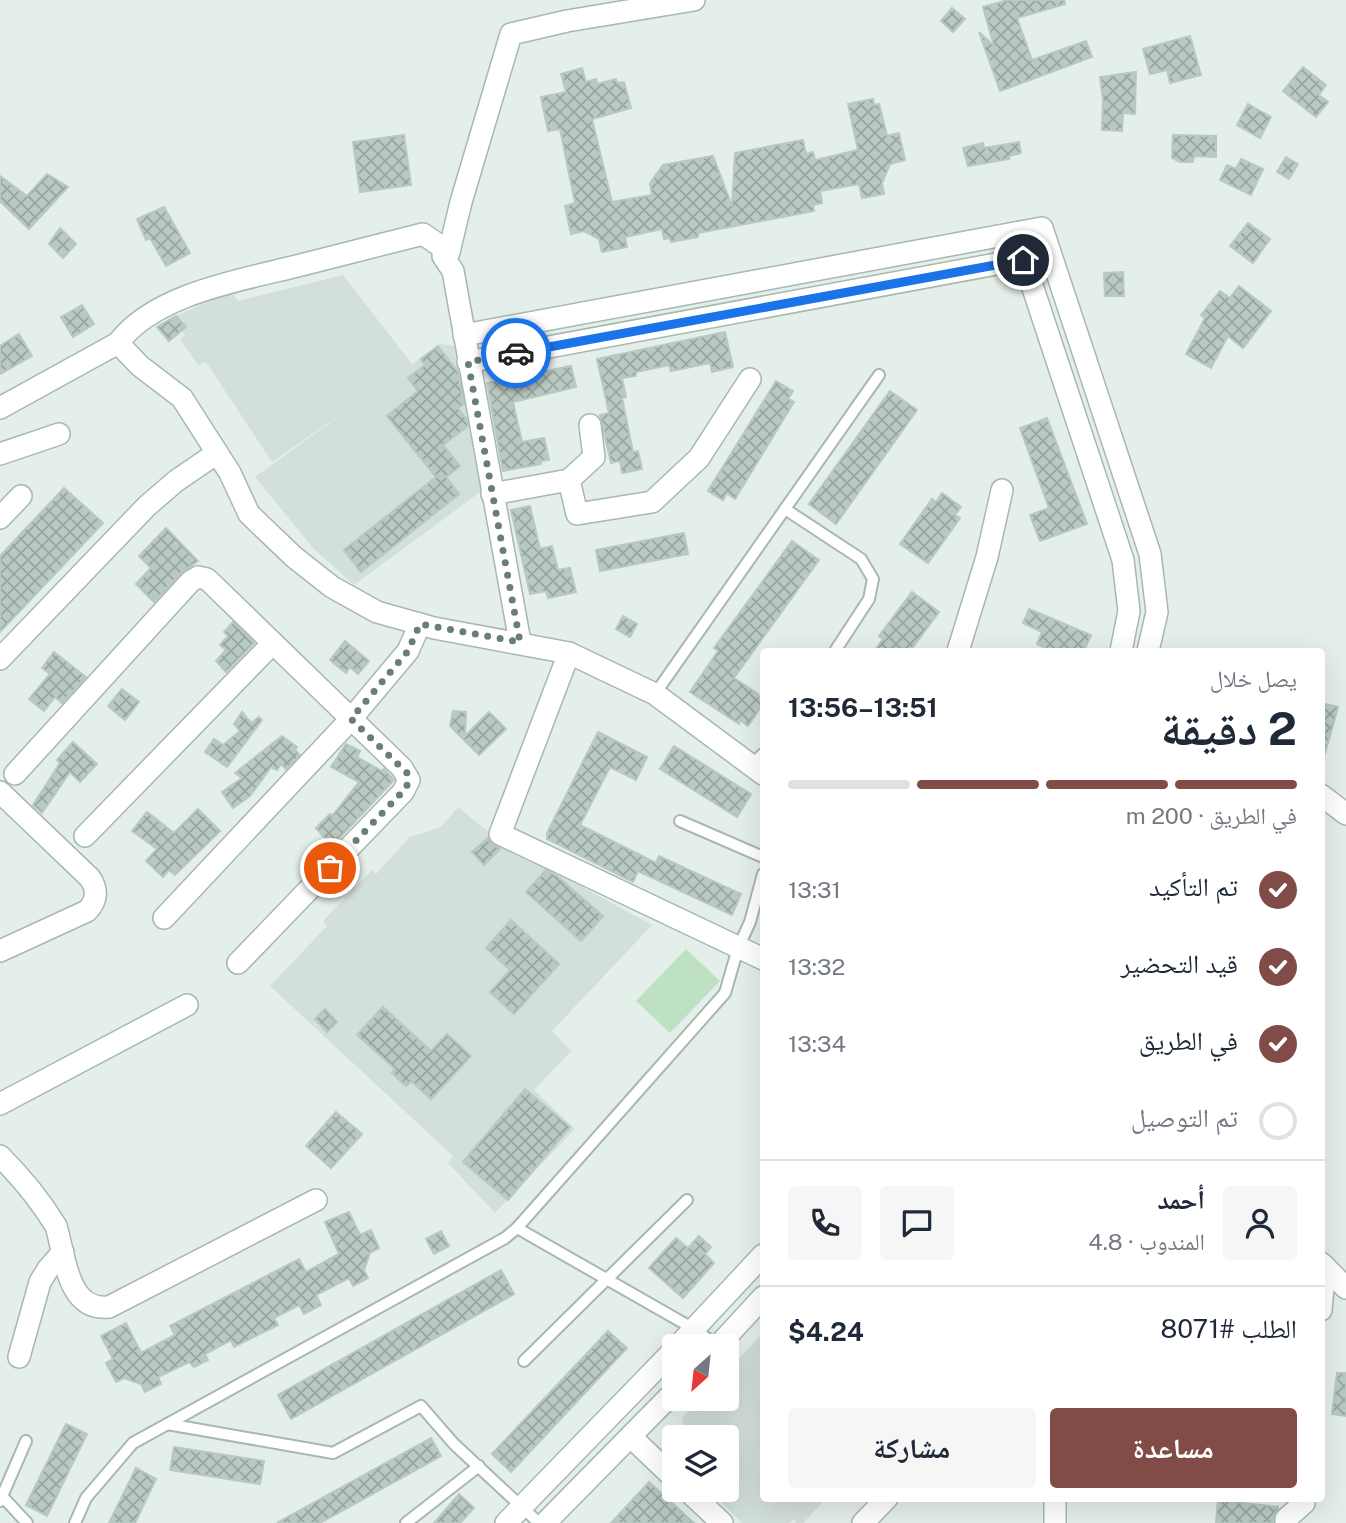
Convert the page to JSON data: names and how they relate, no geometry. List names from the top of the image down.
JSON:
{
  "north": "bottom left",
  "page": {
    "heading": ["2 دقيقة", "يصل خلال", "13:51–13:56"],
    "panel": [
      "أحمد",
      "المندوب · 4.8",
      "الطلب #8071",
      "$4.24"
    ],
    "bar": "في الطريق · 200 m",
    "list": [
      ["تم التأكيد", "13:31"],
      ["قيد التحضير", "13:32"],
      ["في الطريق", "13:34"],
      "تم التوصيل"
    ],
    "buttons": ["مساعدة", "مشاركة"]
  }
}
